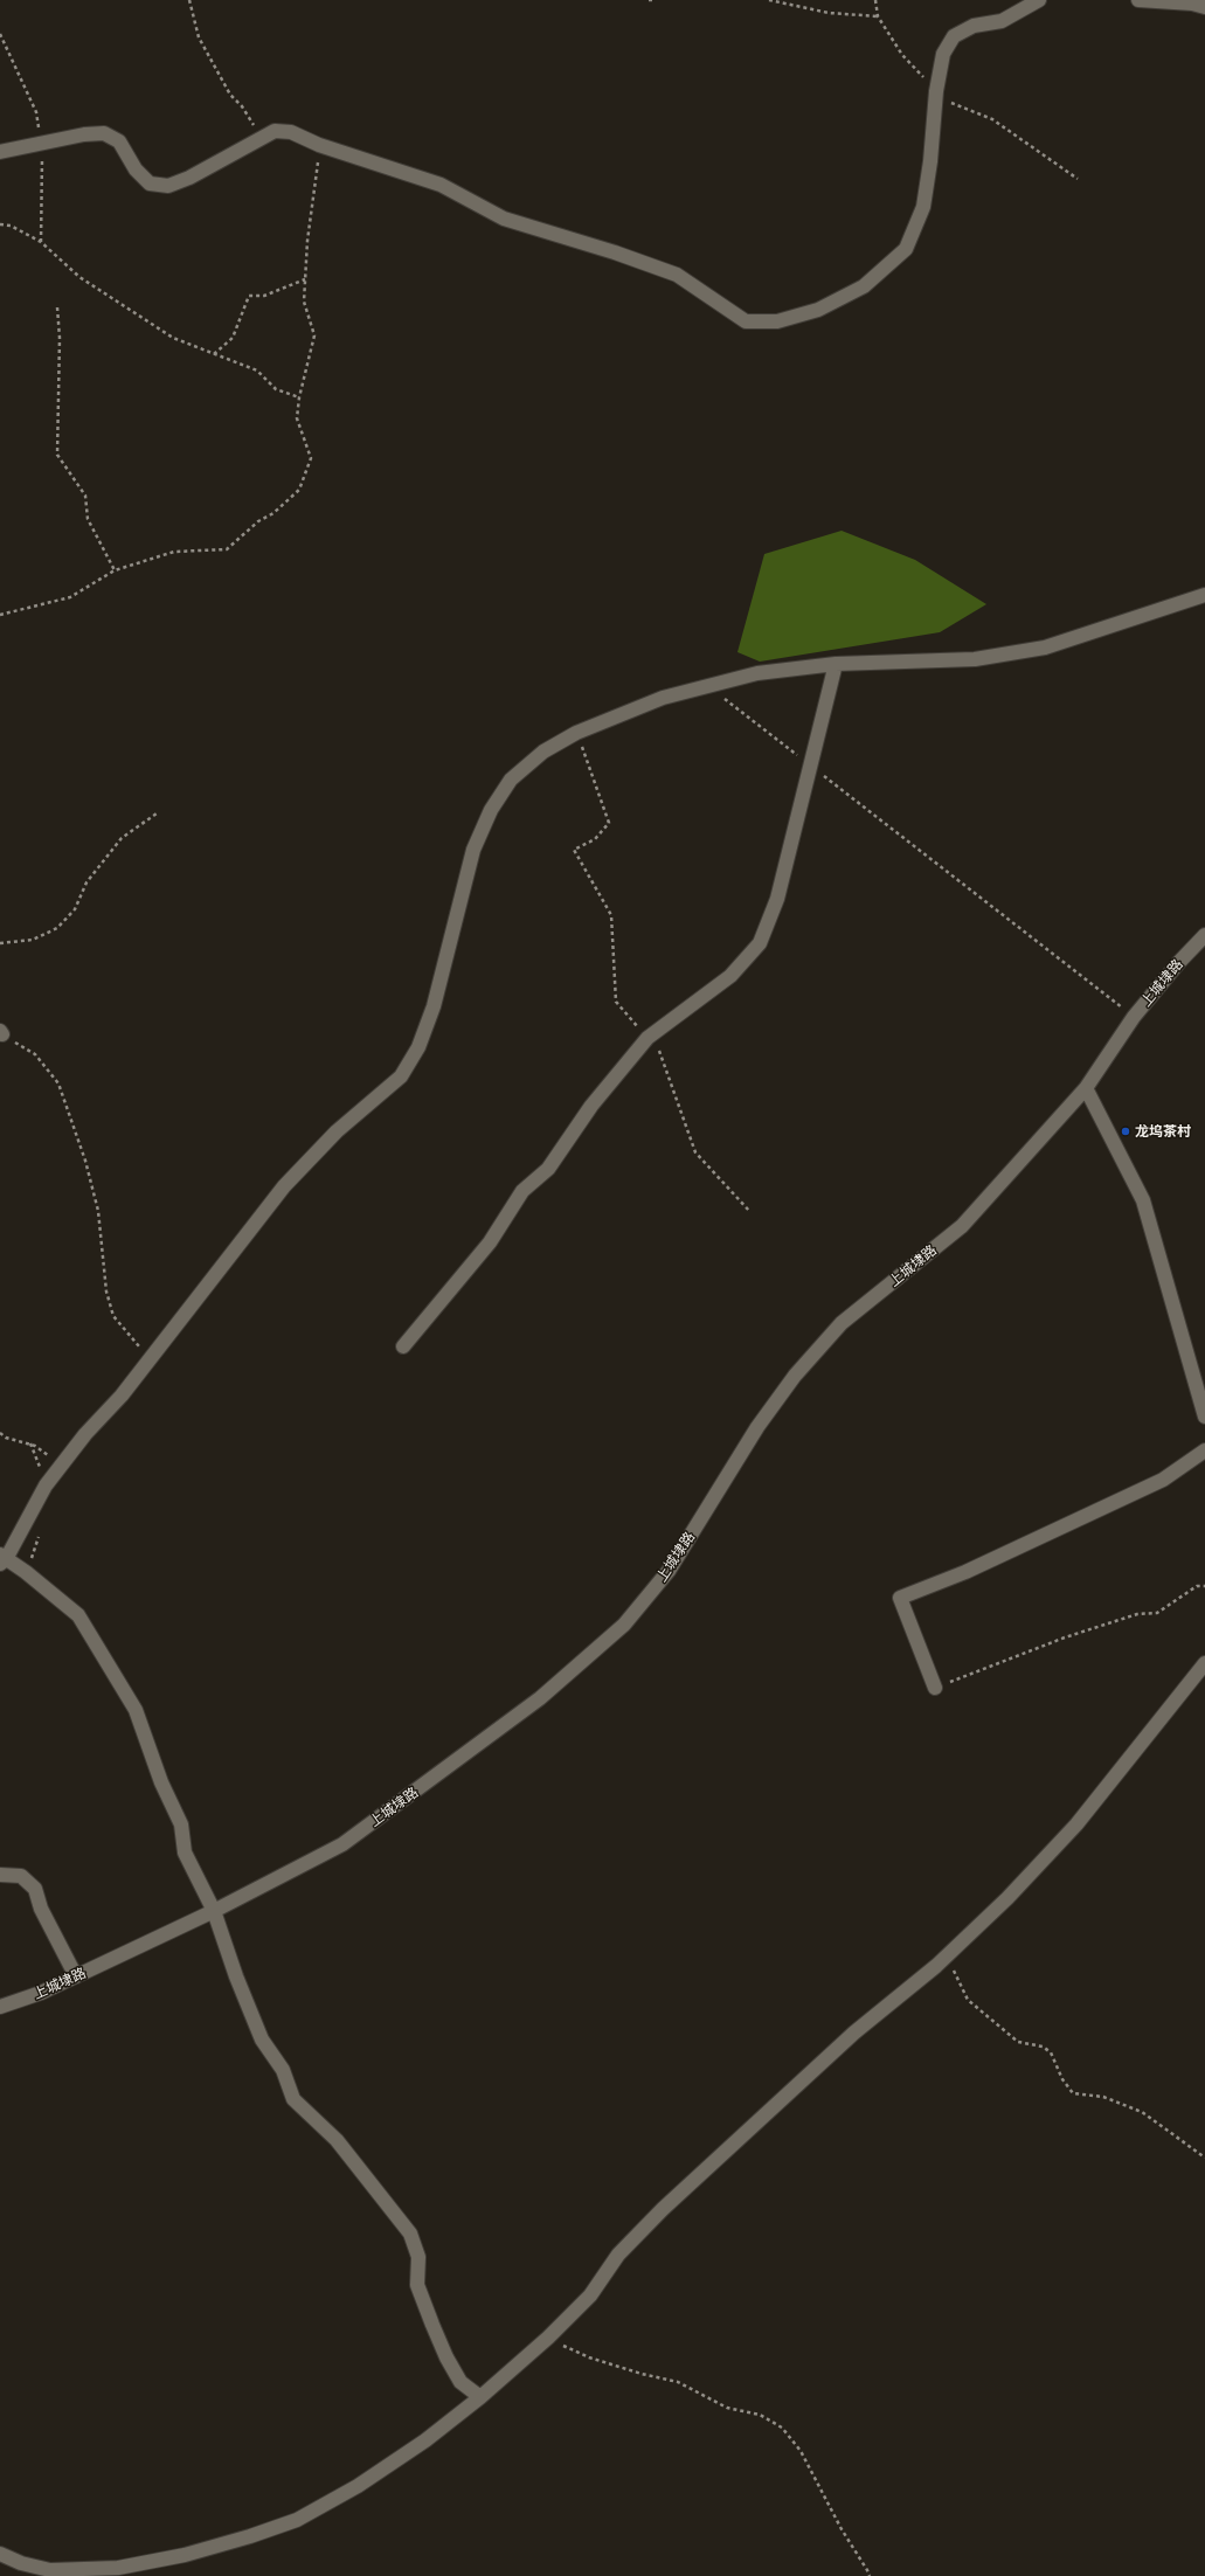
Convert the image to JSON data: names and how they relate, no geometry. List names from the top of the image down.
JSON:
{
  "streets": {
    "street": ["上城埭路"]
  },
  "places": ["龙坞茶村"]
}
